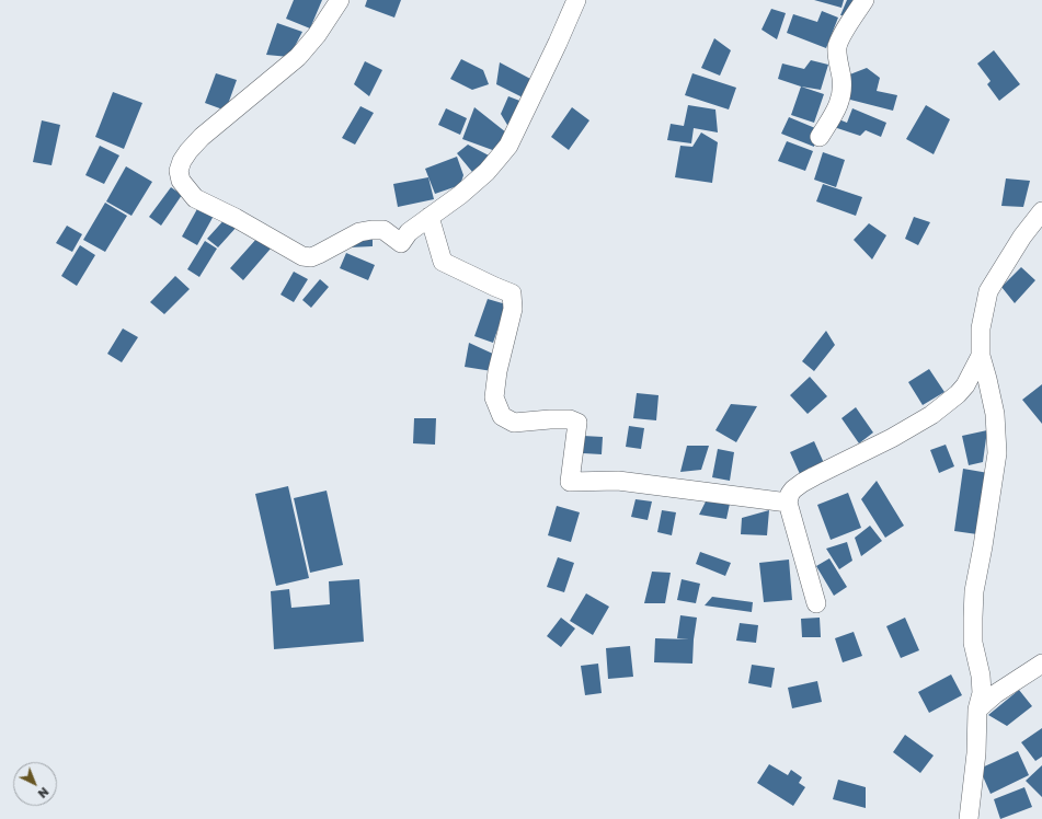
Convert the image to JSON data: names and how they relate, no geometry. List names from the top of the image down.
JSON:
{
  "north": "bottom right"
}
